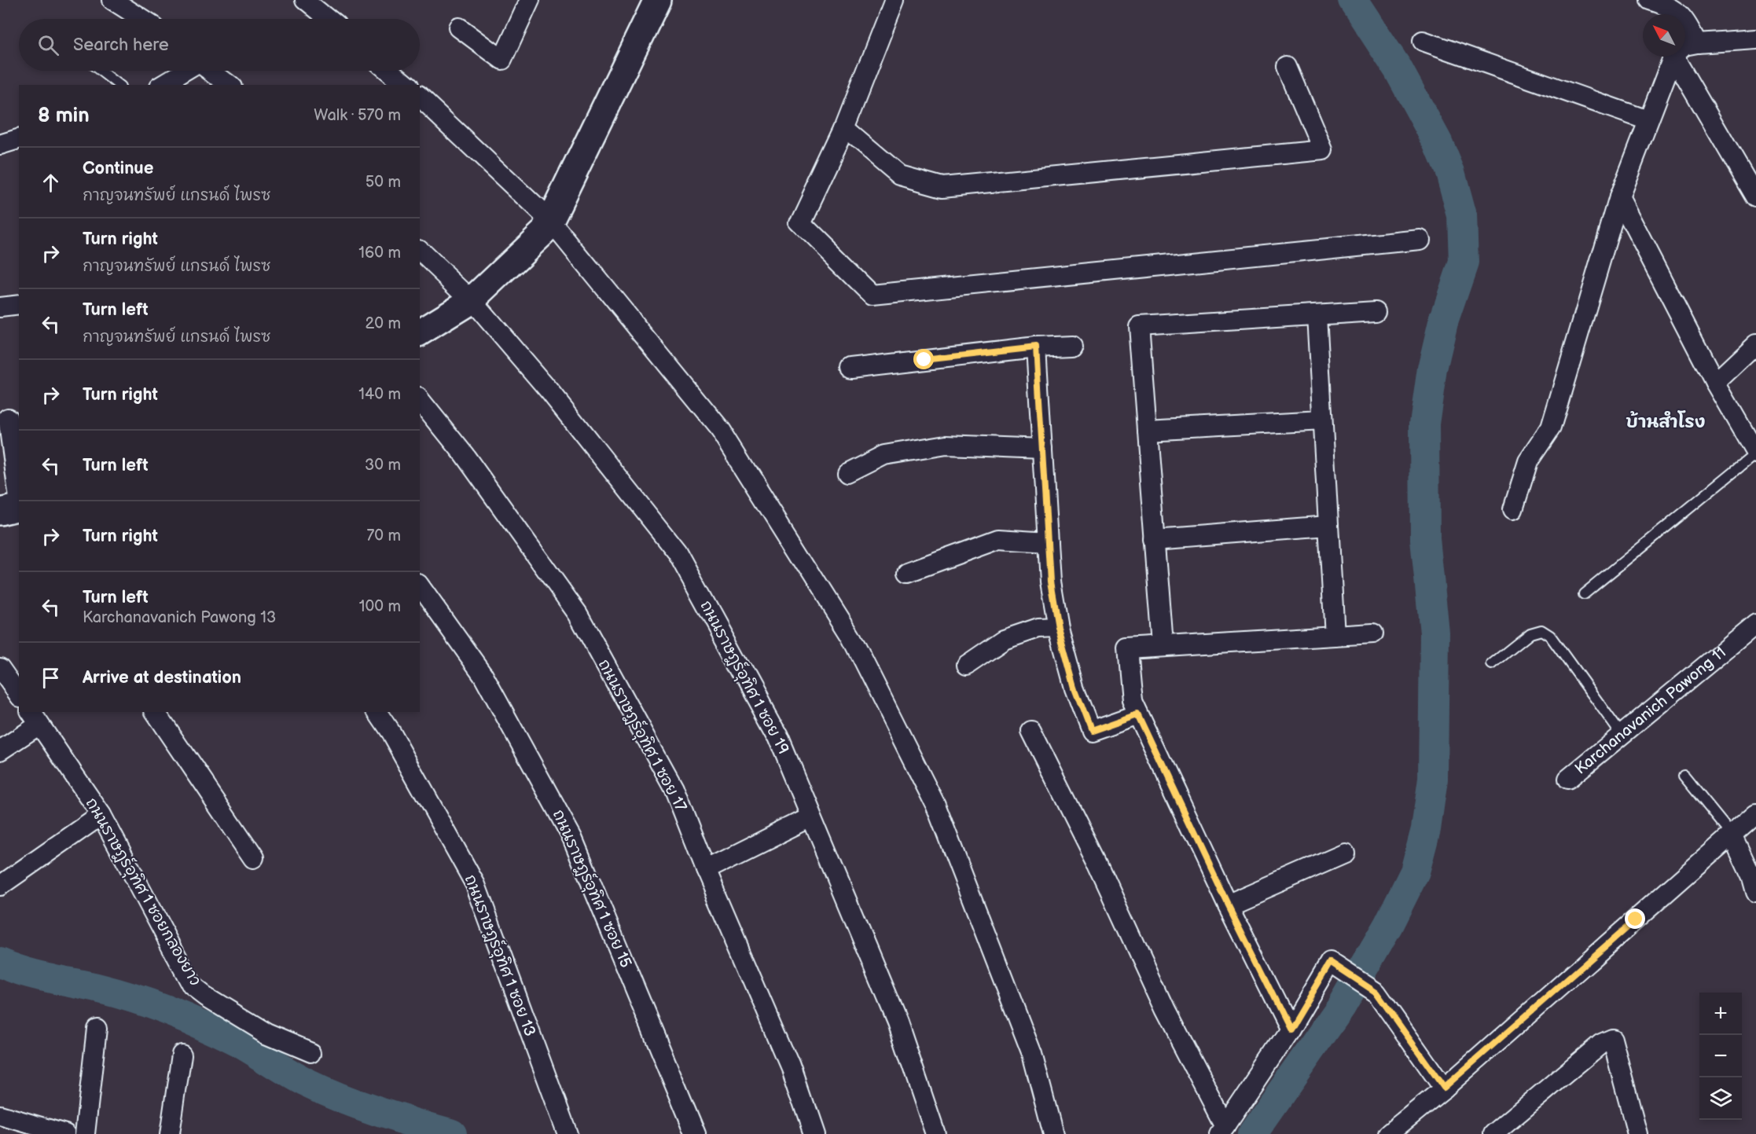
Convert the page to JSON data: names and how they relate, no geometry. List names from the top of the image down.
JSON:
{
  "streets": {
    "street": [
      "ถนนราษฎร์อุทิศ 1 ซอย 19",
      "Karchanavanich Pawong 11",
      "ถนนราษฎร์อุทิศ 1 ซอย 17",
      "ถนนราษฎร์อุทิศ 1 ซอย 15",
      "ถนนราษฎร์อุทิศ 1 ซอยกลองยาว",
      "ถนนราษฎร์อุทิศ 1 ซอย 13"
    ]
  },
  "districts": ["บ้านสำโรง"],
  "north": "top left",
  "page": {
    "search": "Search here",
    "heading": ["8 min", "Walk · 570 m"],
    "list": [
      ["Continue", "กาญจนทรัพย์ แกรนด์ ไพรซ", "50 m"],
      ["Turn right", "กาญจนทรัพย์ แกรนด์ ไพรซ", "160 m"],
      ["Turn left", "กาญจนทรัพย์ แกรนด์ ไพรซ", "20 m"],
      ["Turn right", "140 m"],
      ["Turn left", "30 m"],
      ["Turn right", "70 m"],
      ["Turn left", "Karchanavanich Pawong 13", "100 m"],
      "Arrive at destination"
    ],
    "map_buttons": ["+", "−"]
  }
}
